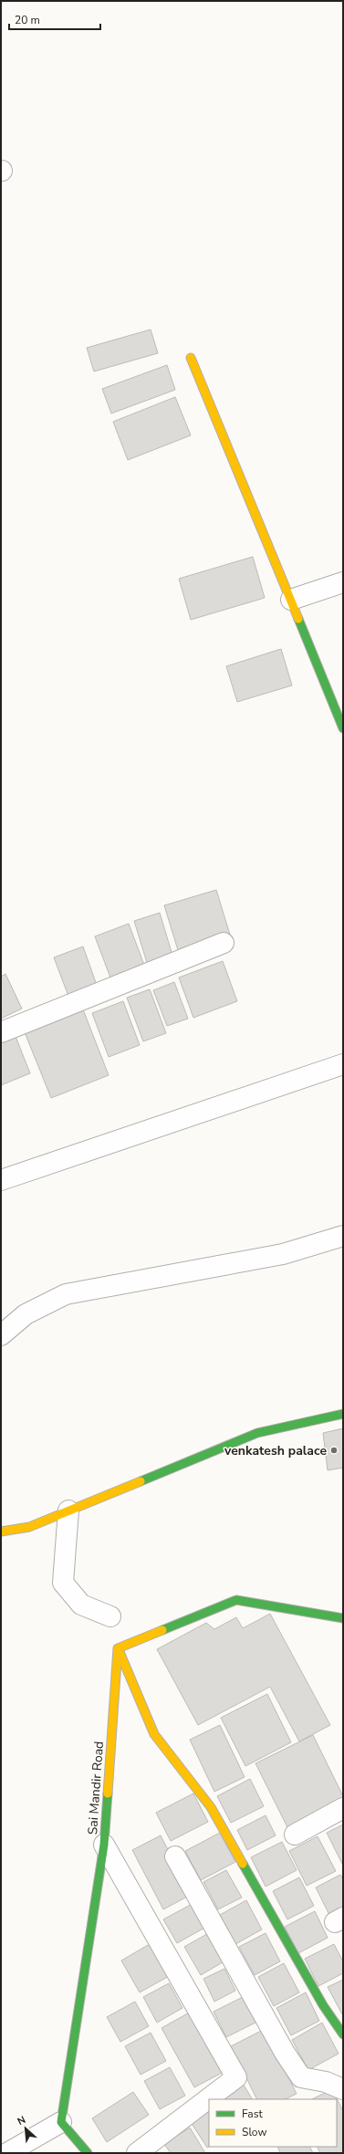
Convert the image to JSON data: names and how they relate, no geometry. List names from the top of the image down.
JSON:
{
  "streets": {
    "street": ["Sai Mandir Road"]
  },
  "places": ["venkatesh palace"],
  "legend": ["Fast", "Slow"],
  "scale_bar": "20 m",
  "north": "top left"
}
